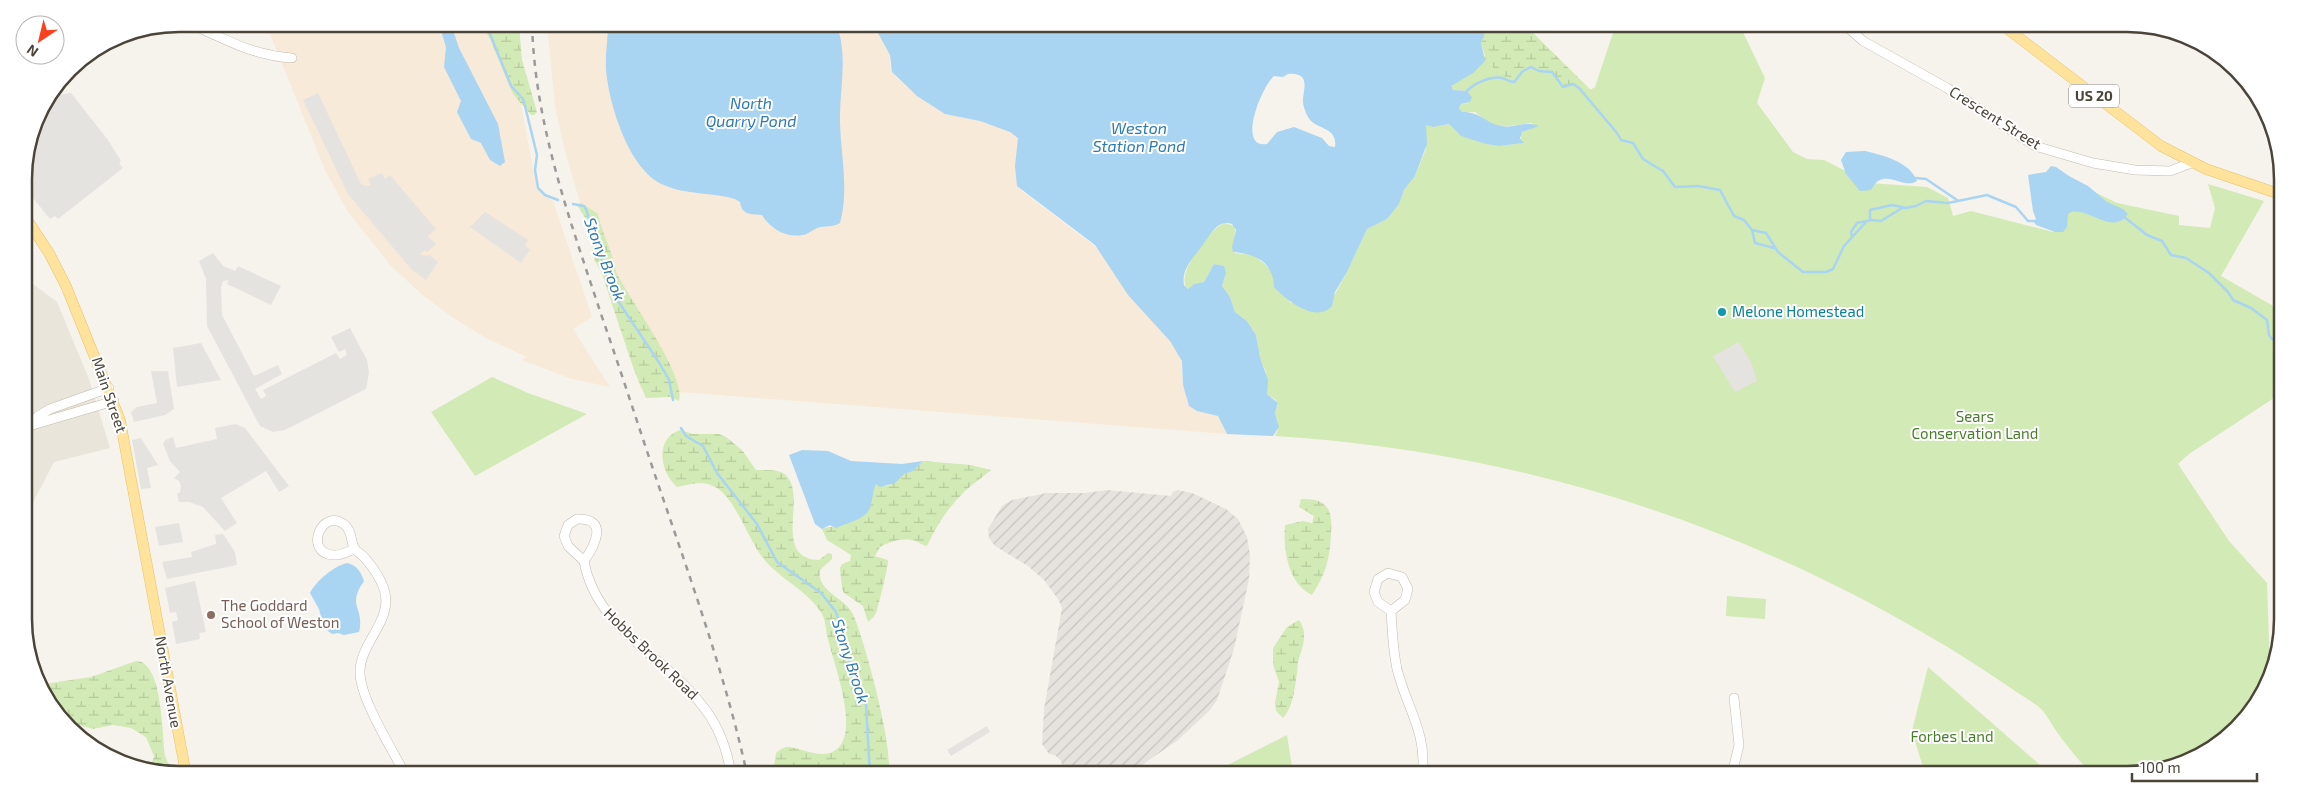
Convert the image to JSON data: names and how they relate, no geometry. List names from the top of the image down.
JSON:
{
  "streets": {
    "main road": ["US 20", "Main Street", "North Avenue"],
    "street": ["Crescent Street", "Hobbs Brook Road"]
  },
  "crossings": [
    ["US 20", "Crescent Street"],
    ["Main Street", "North Avenue"]
  ],
  "water": ["North Quarry Pond", "Weston Station Pond", "Stony Brook"],
  "parks": ["Sears Conservation Land", "Forbes Land"],
  "places": ["Melone Homestead", "The Goddard School of Weston"],
  "scale_bar": "100 m",
  "north": "bottom left"
}
